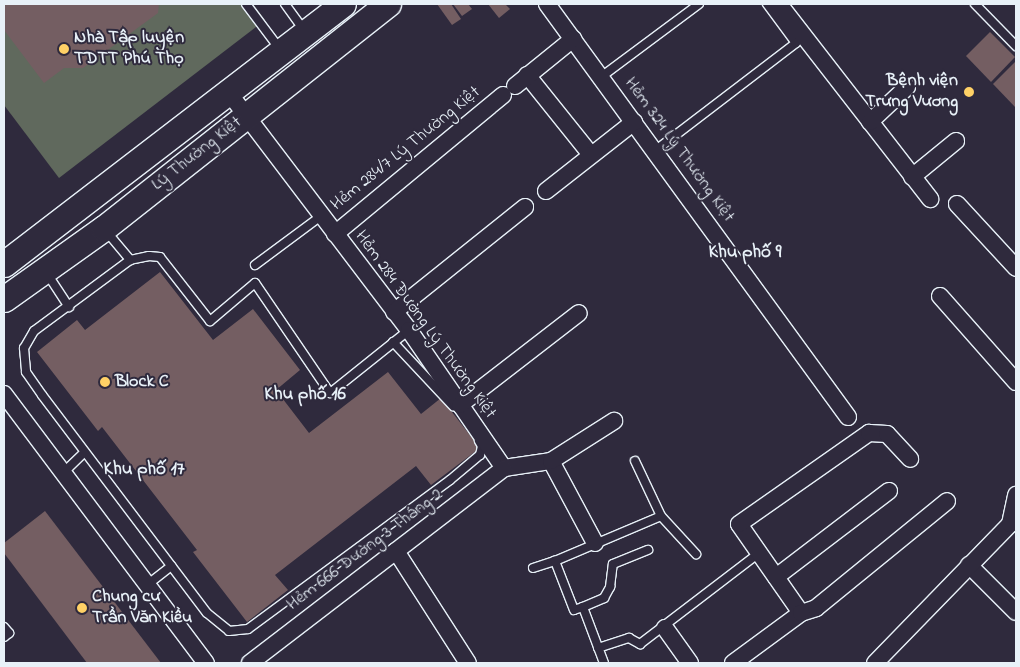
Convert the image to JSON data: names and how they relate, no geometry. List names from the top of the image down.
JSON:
{
  "streets": {
    "main road": ["Lý Thường Kiệt"],
    "street": [
      "Hẻm 284/7 Lý Thường Kiệt",
      "Hẻm 324 Lý Thường Kiệt",
      "Hẻm 284 Đường Lý Thường Kiệt",
      "Hẻm 666 Đường 3 Tháng 2"
    ]
  },
  "crossings": [
    ["Hẻm 284/7 Lý Thường Kiệt", "Hẻm 324 Lý Thường Kiệt"],
    ["Hẻm 284/7 Lý Thường Kiệt", "Hẻm 284 Đường Lý Thường Kiệt"],
    ["Lý Thường Kiệt", "Hẻm 284 Đường Lý Thường Kiệt"],
    ["Hẻm 284 Đường Lý Thường Kiệt", "Hẻm 666 Đường 3 Tháng 2"]
  ],
  "districts": ["Khu phố 9", "Khu phố 16", "Khu phố 17"],
  "places": [
    "Nhà Tập luyện TDTT Phú Thọ",
    "Bệnh viện Trưng Vương",
    "Block C",
    "Chung cư Trần Văn Kiều"
  ]
}
